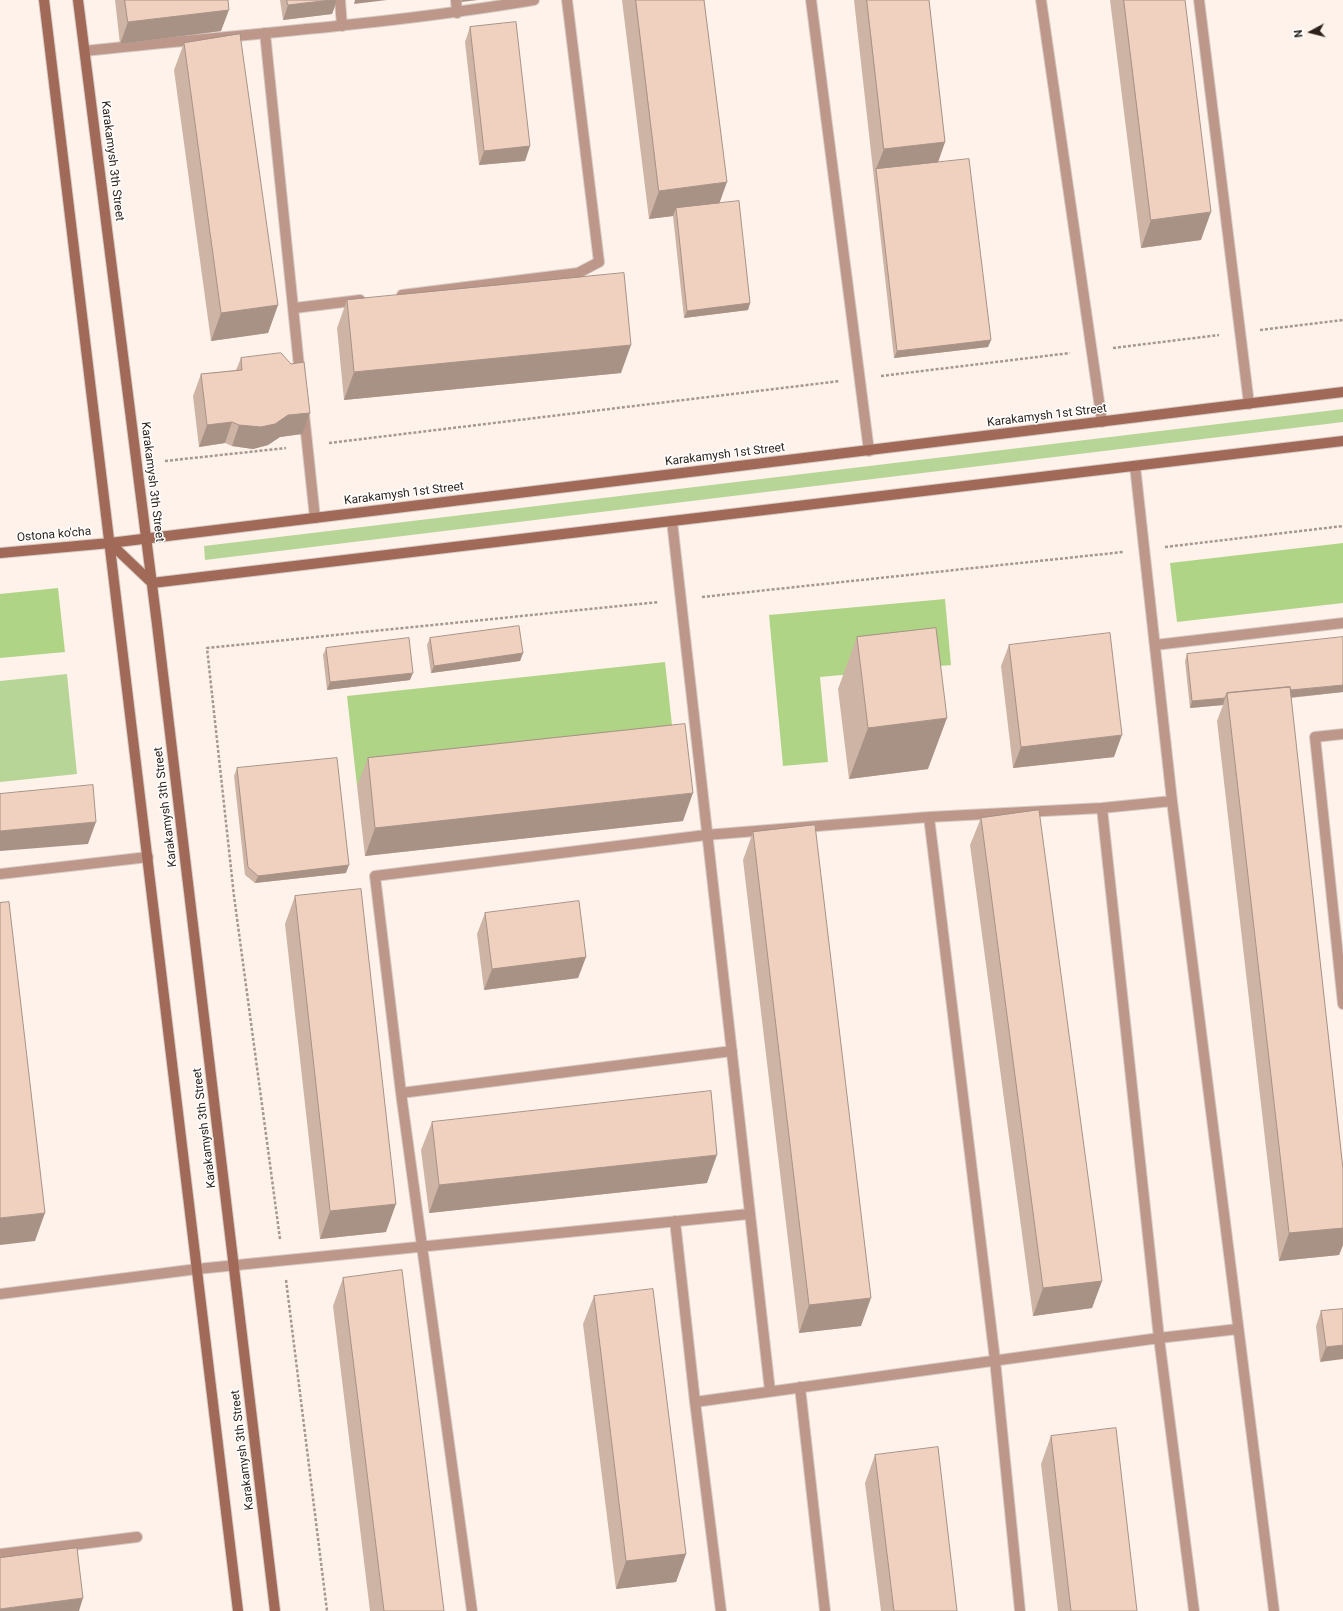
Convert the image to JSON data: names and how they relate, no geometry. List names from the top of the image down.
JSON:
{
  "streets": {
    "main road": ["Karakamysh 3th Street", "Karakamysh 1st Street", "Ostona ko'cha"]
  },
  "crossings": [
    ["Karakamysh 3th Street", "Karakamysh 1st Street"],
    ["Karakamysh 3th Street", "Ostona ko'cha"],
    ["Karakamysh 1st Street", "Ostona ko'cha"]
  ],
  "north": "left"
}
